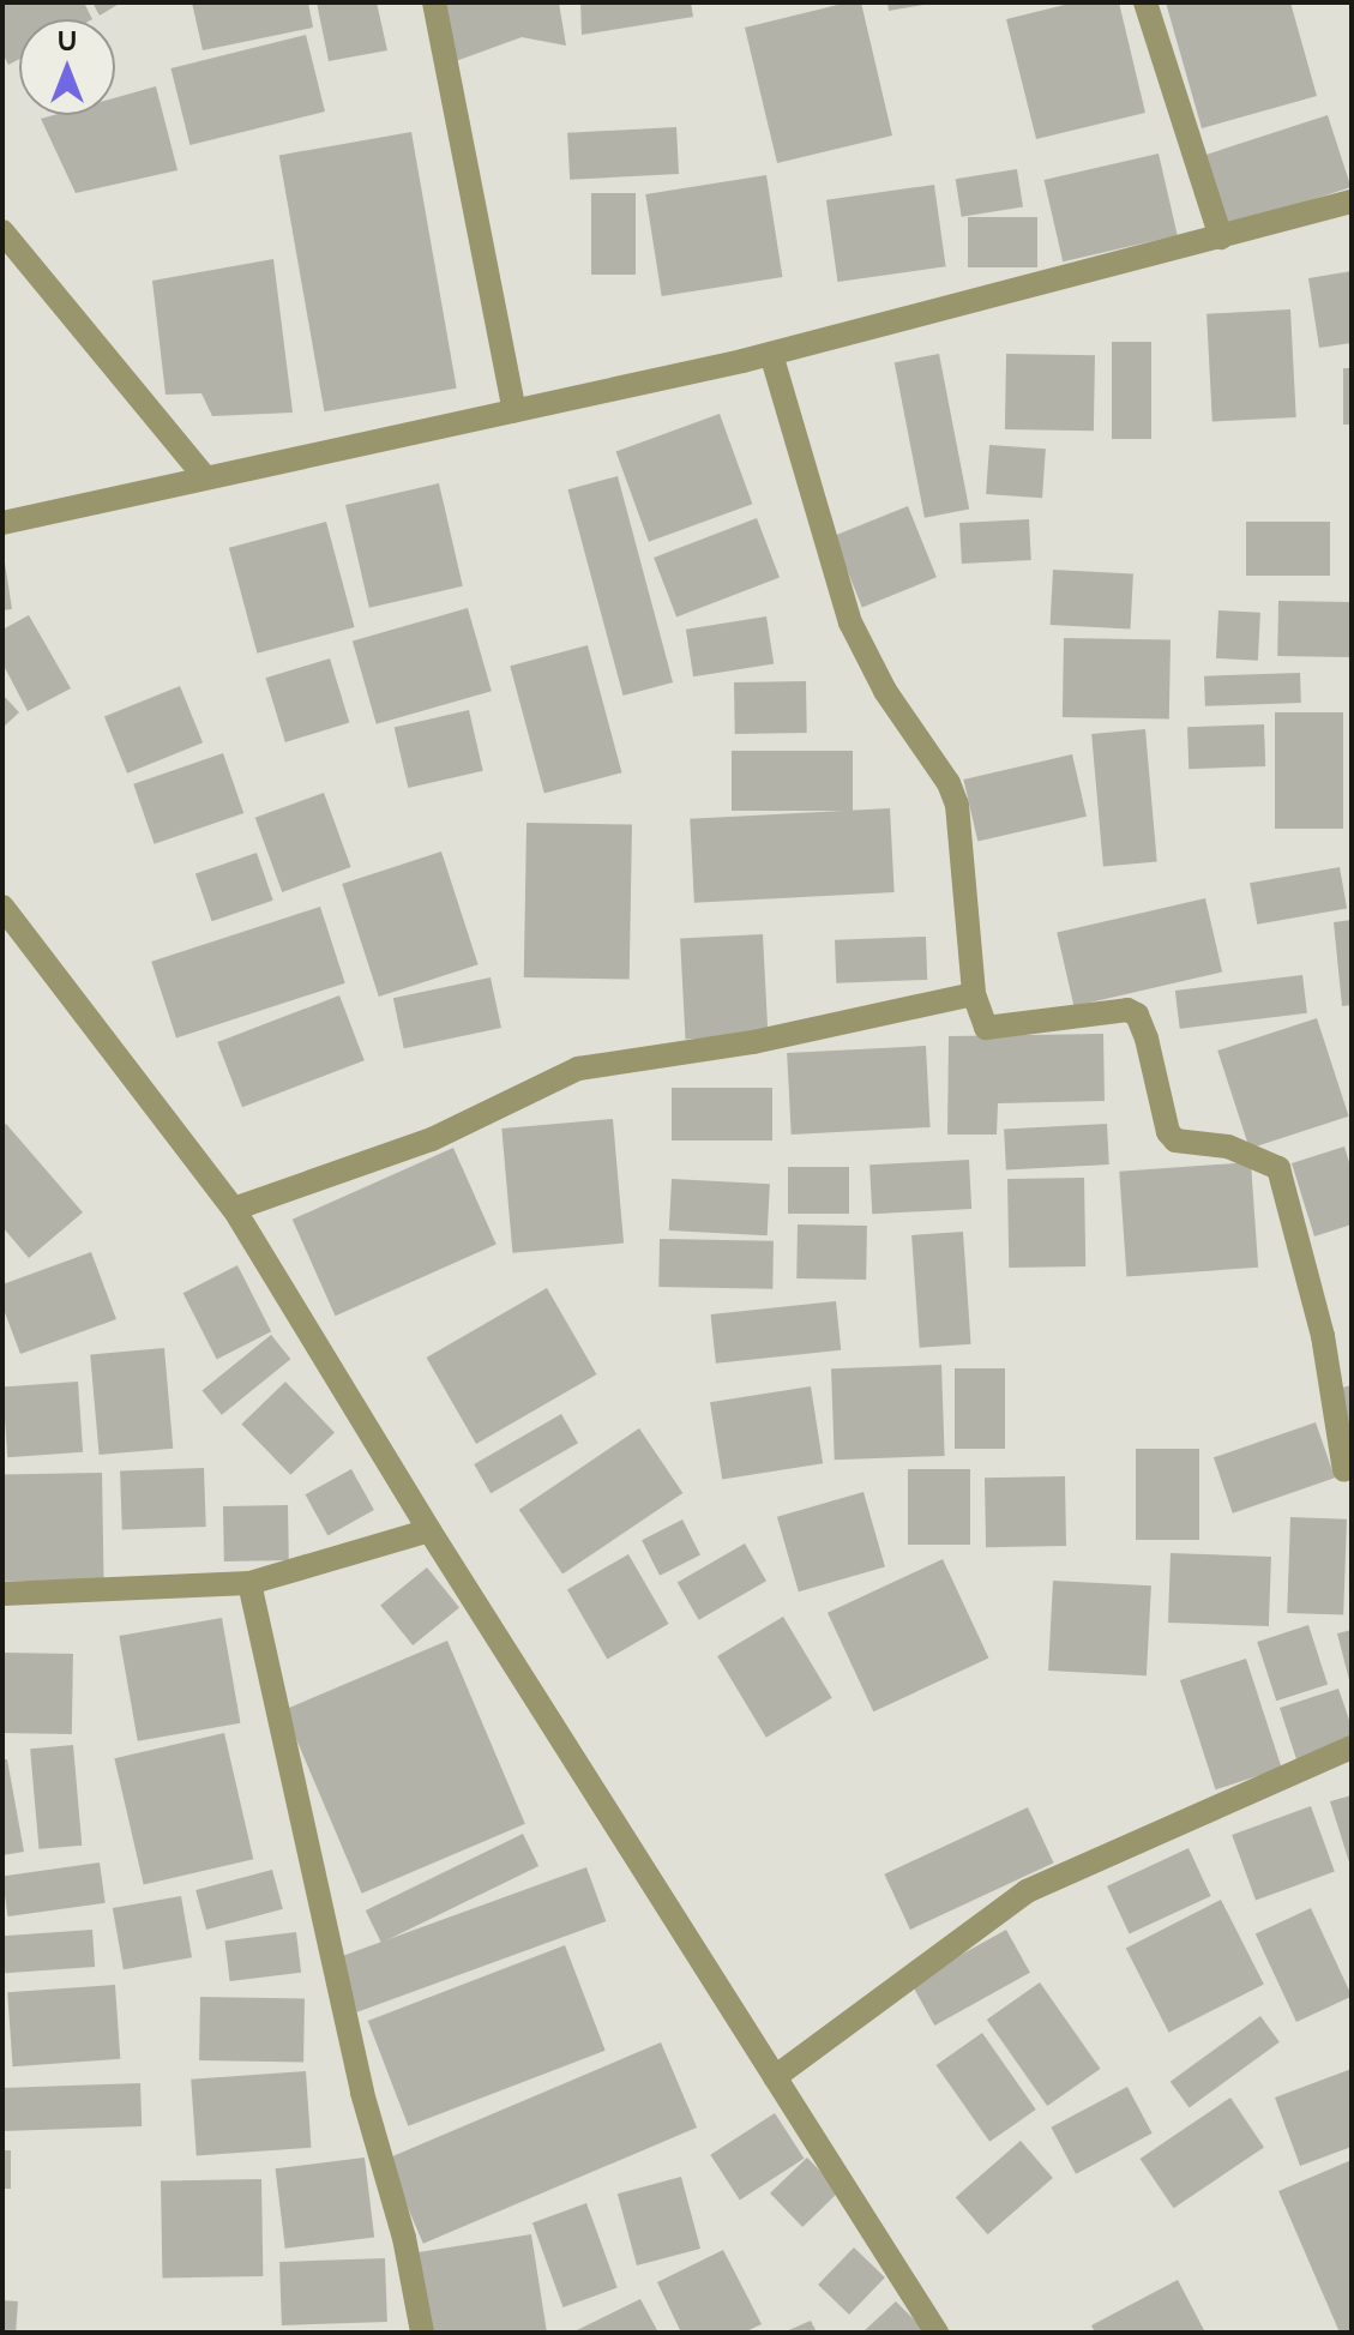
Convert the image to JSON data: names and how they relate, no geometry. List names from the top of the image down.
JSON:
{
  "north": "top"
}
